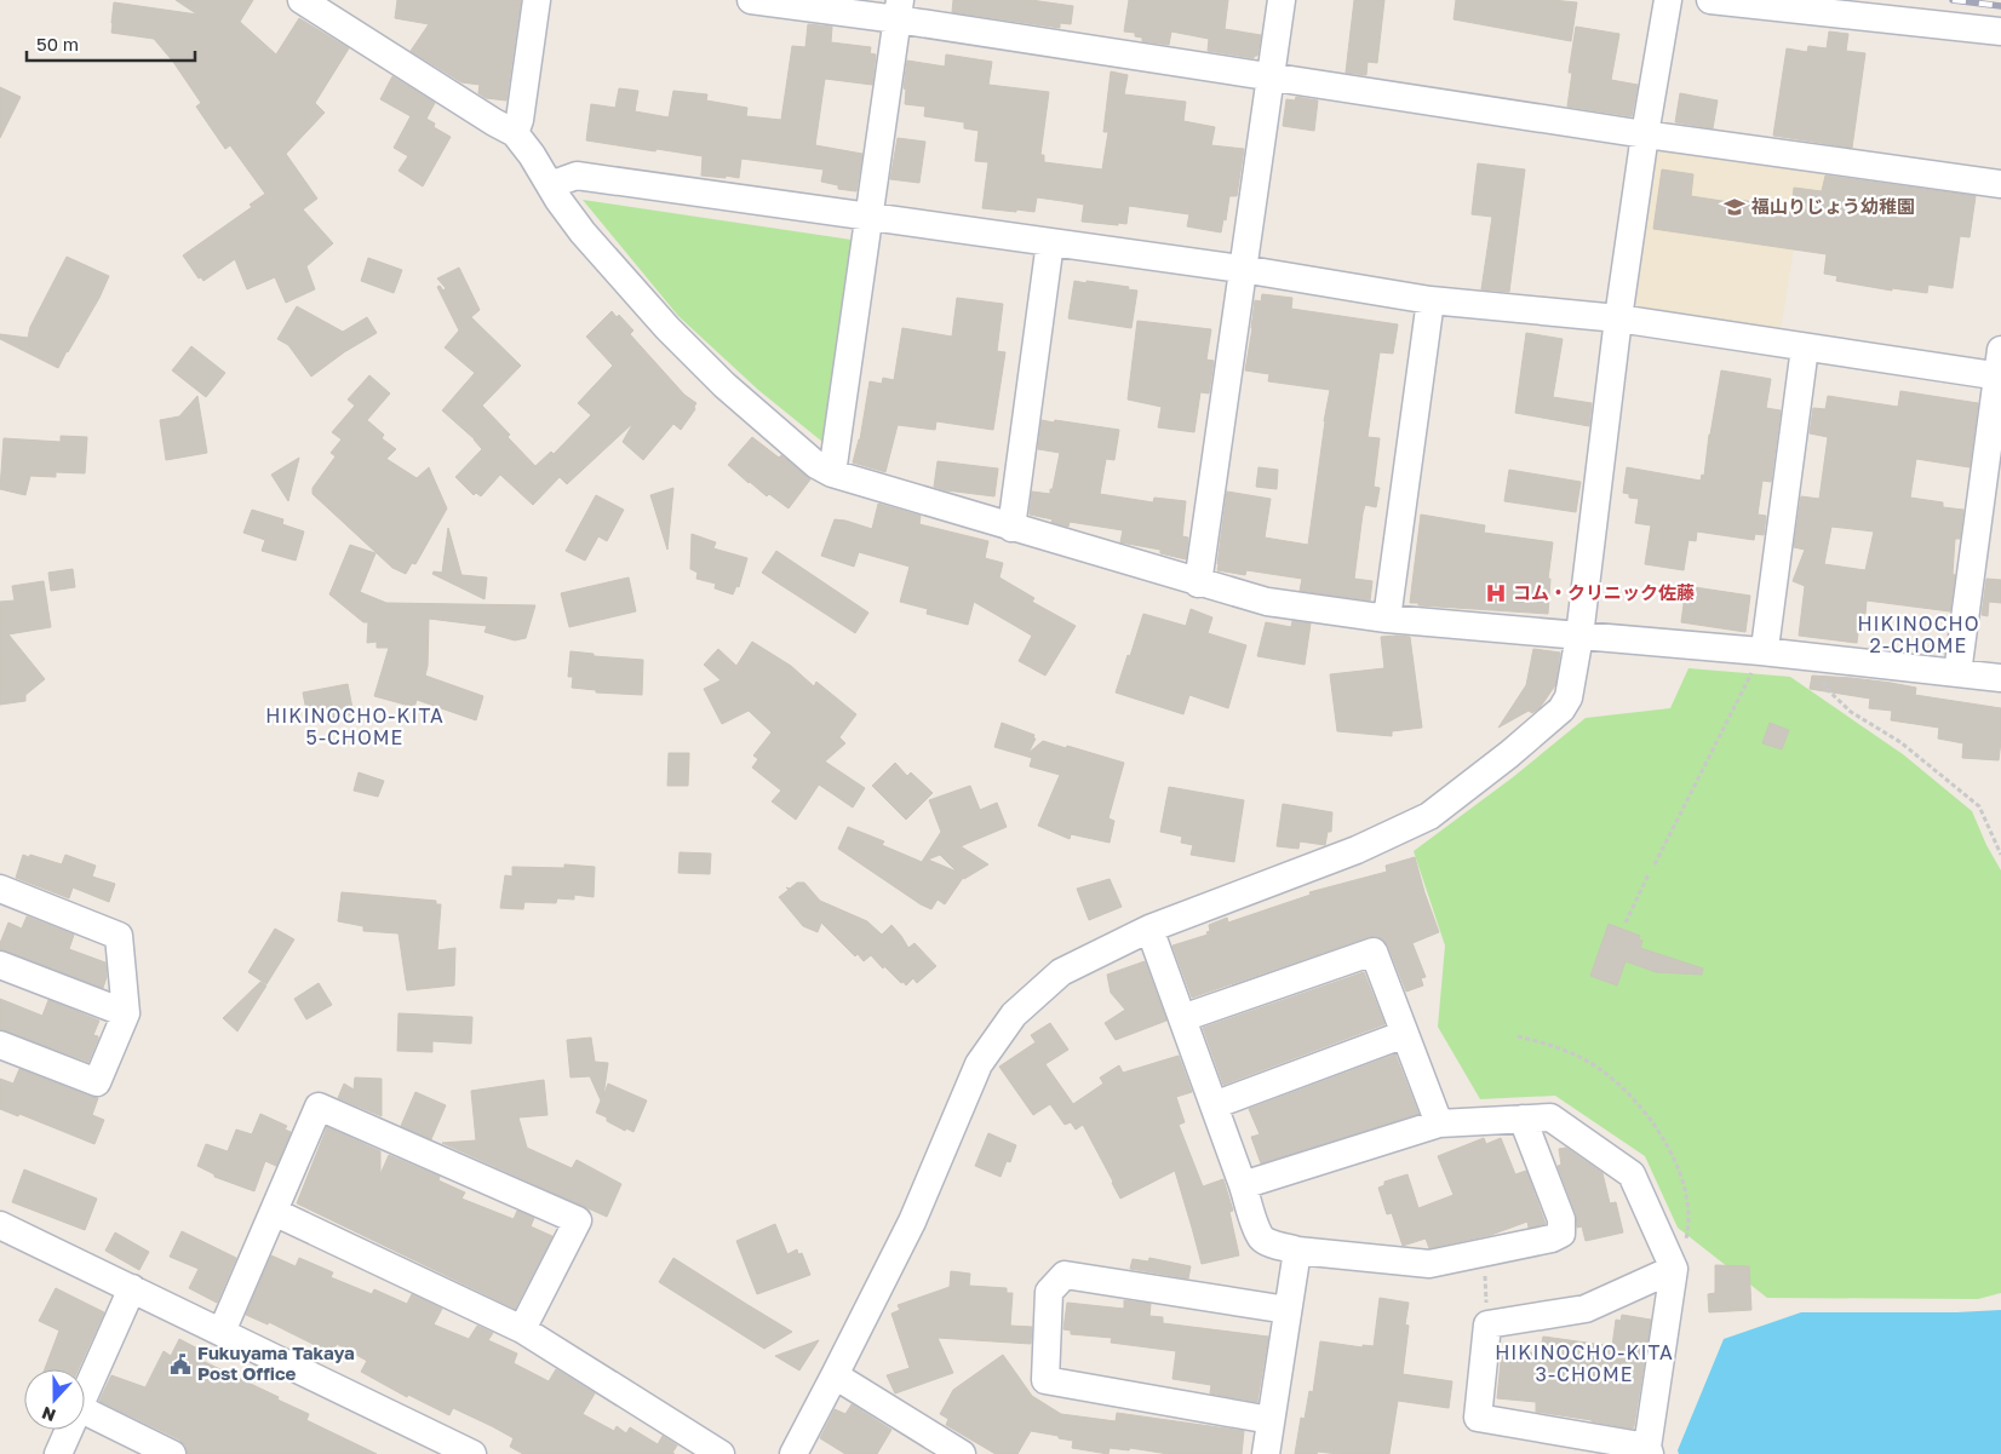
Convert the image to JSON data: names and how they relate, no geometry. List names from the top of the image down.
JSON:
{
  "districts": ["HIKINOCHO 2-CHOME", "HIKINOCHO-KITA 5-CHOME", "HIKINOCHO-KITA 3-CHOME"],
  "places": {
    "school or university": ["福山りじょう幼稚園"],
    "hospital": ["コム・クリニック佐藤"],
    "public building": ["Fukuyama Takaya Post Office"]
  },
  "scale_bar": "50 m",
  "north": "bottom"
}
